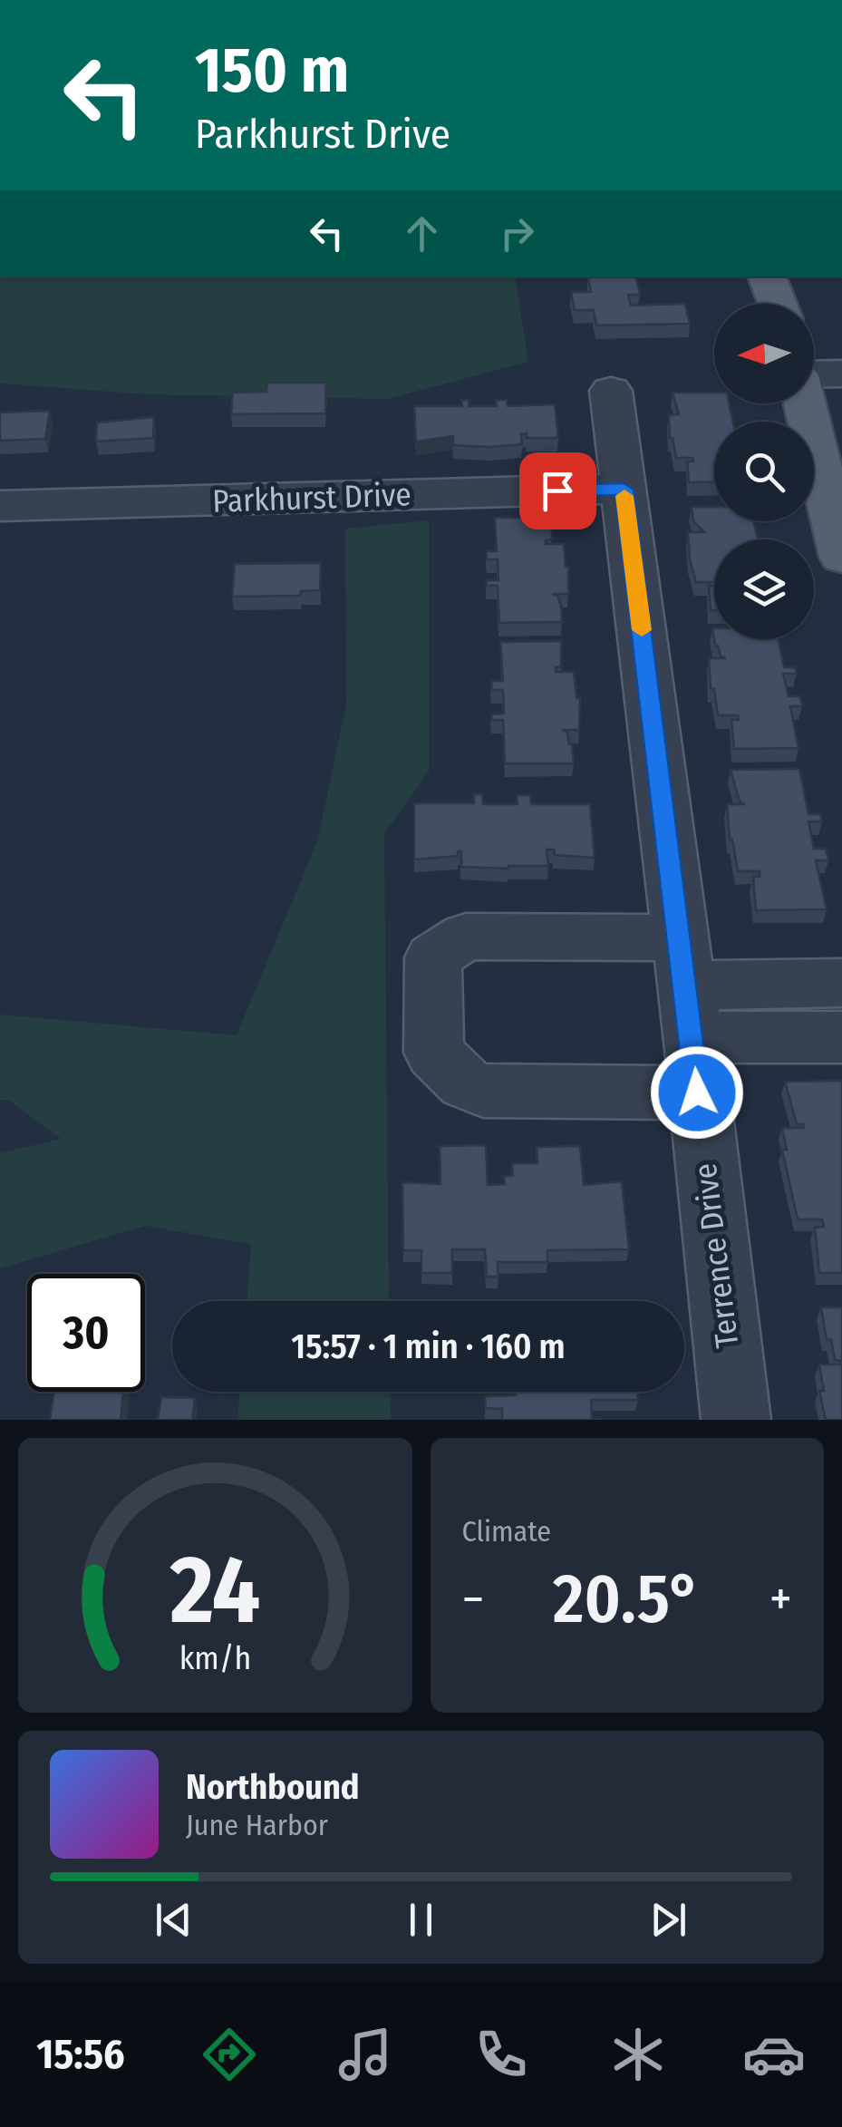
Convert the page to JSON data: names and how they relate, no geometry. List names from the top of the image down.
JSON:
{
  "streets": {
    "street": ["Parkhurst Drive", "Terrence Drive"]
  },
  "crossings": [
    ["Parkhurst Drive", "Terrence Drive"]
  ],
  "north": "left",
  "page": {
    "turn": ["150 m", "Parkhurst Drive"],
    "limit": "30",
    "trip": "15:57 · 1 min · 160 m",
    "tile": "Climate",
    "heat": ["−", "20.5°", "+"],
    "song": ["Northbound", "June Harbor"],
    "tabs": "15:56",
    "gauge": ["24", "km/h"]
  }
}
